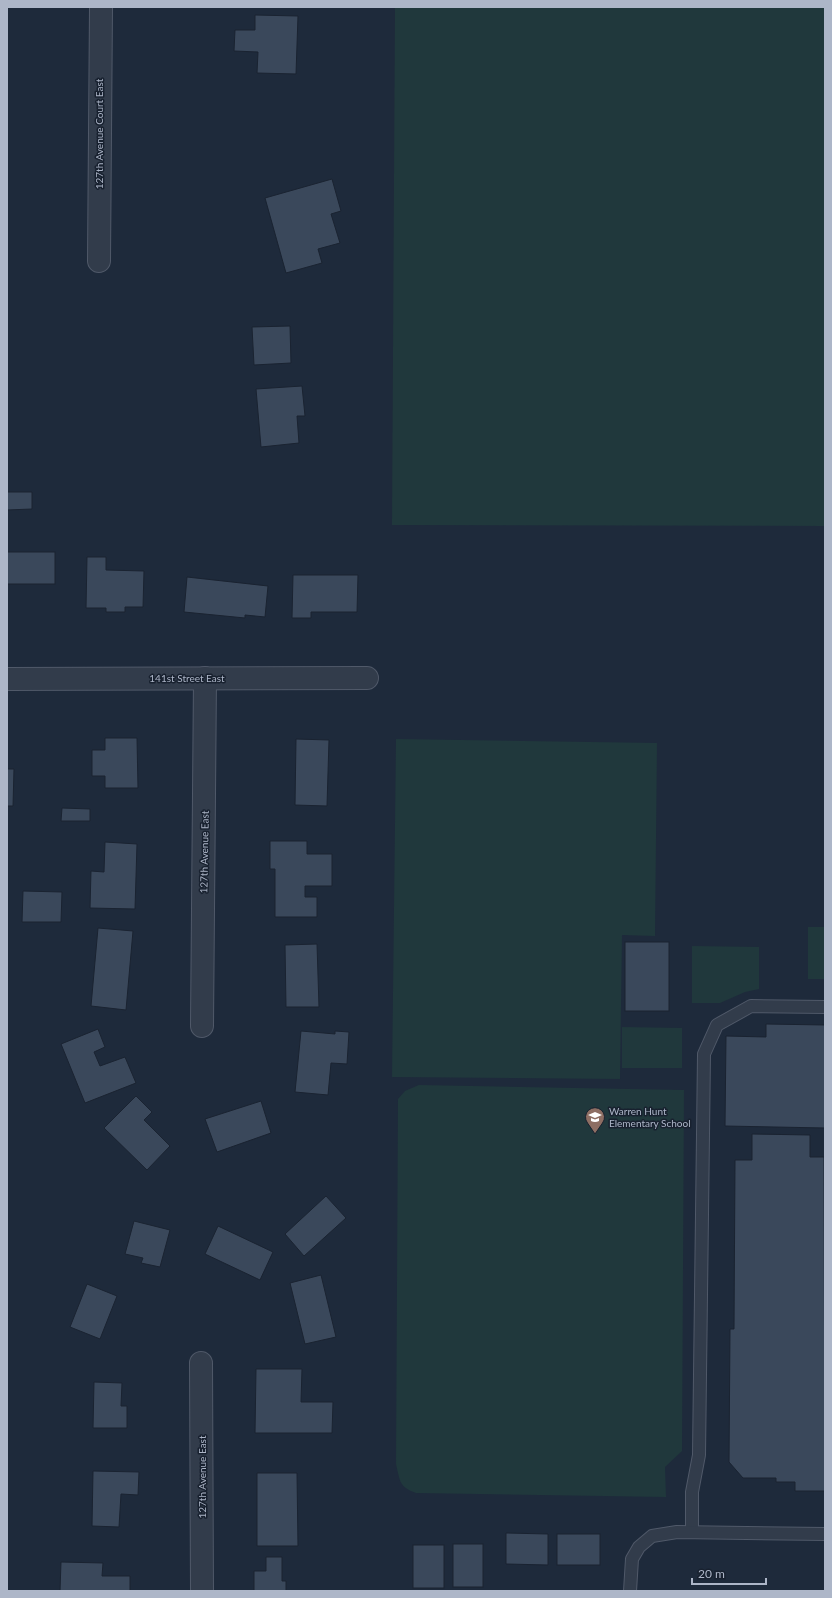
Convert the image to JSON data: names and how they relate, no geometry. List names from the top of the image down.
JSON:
{
  "streets": {
    "street": ["127th Avenue Court East", "141st Street East", "127th Avenue East"]
  },
  "crossings": [
    ["141st Street East", "127th Avenue East"]
  ],
  "places": {
    "school or university": ["Warren Hunt Elementary School"]
  },
  "scale_bar": "20 m"
}
